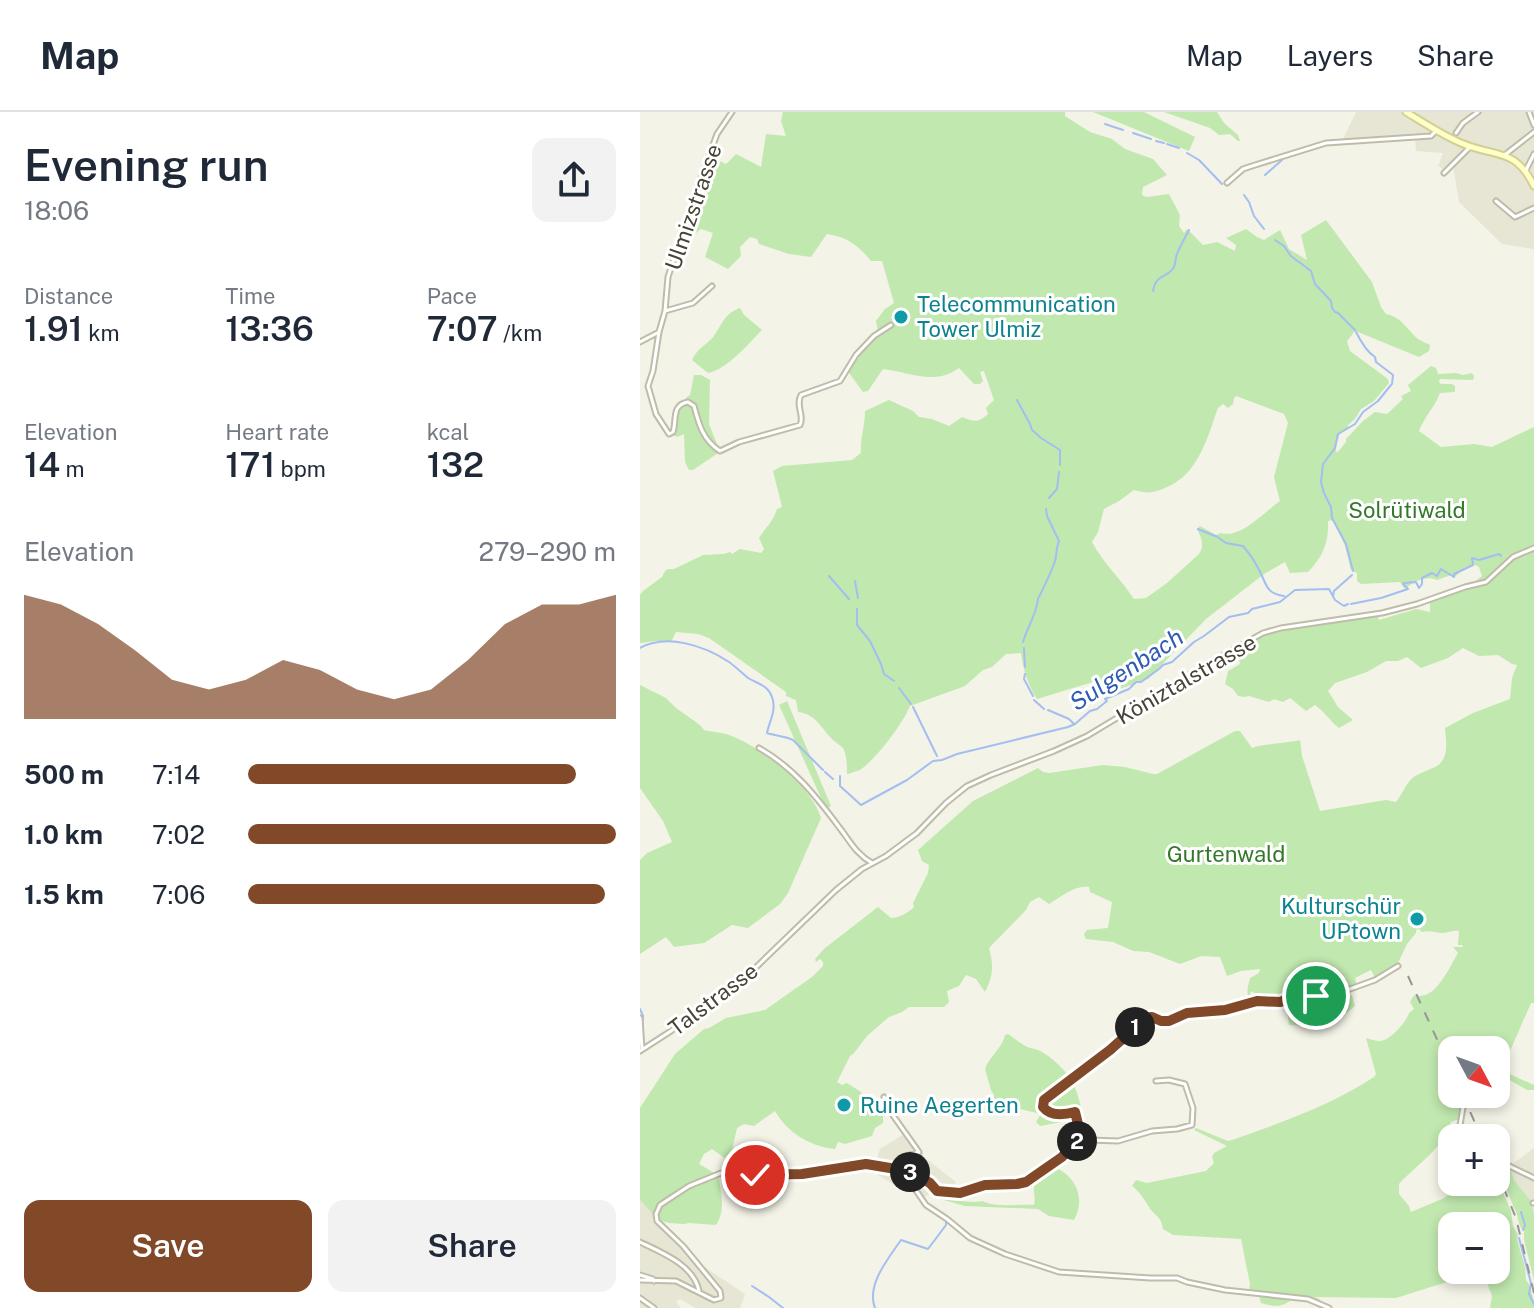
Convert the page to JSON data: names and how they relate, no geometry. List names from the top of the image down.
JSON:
{
  "streets": {
    "street": ["Ulmizstrasse", "Köniztalstrasse", "Talstrasse"]
  },
  "crossings": [
    ["Köniztalstrasse", "Talstrasse"]
  ],
  "water": ["Sulgenbach"],
  "parks": ["Solrütiwald", "Gurtenwald"],
  "places": ["Telecommunication Tower Ulmiz", "Kulturschür UPtown", "Ruine Aegerten"],
  "north": "bottom right",
  "page": {
    "header": "Map",
    "nav": ["Map", "Layers", "Share"],
    "heading": ["Evening run", "18:06"],
    "stats": [
      ["Distance", "1.91 km"],
      ["Time", "13:36"],
      ["Pace", "7:07 /km"],
      ["Elevation", "14 m"],
      ["Heart rate", "171 bpm"],
      ["kcal", "132"]
    ],
    "chart": ["Elevation", "279–290 m"],
    "list": [
      {
        "name": "500 m",
        "note": "7:14"
      },
      {
        "name": "1.0 km",
        "note": "7:02"
      },
      {
        "name": "1.5 km",
        "note": "7:06"
      }
    ],
    "pins": ["1", "2", "3"],
    "map_buttons": ["+", "−"],
    "buttons": ["Save", "Share"]
  }
}
